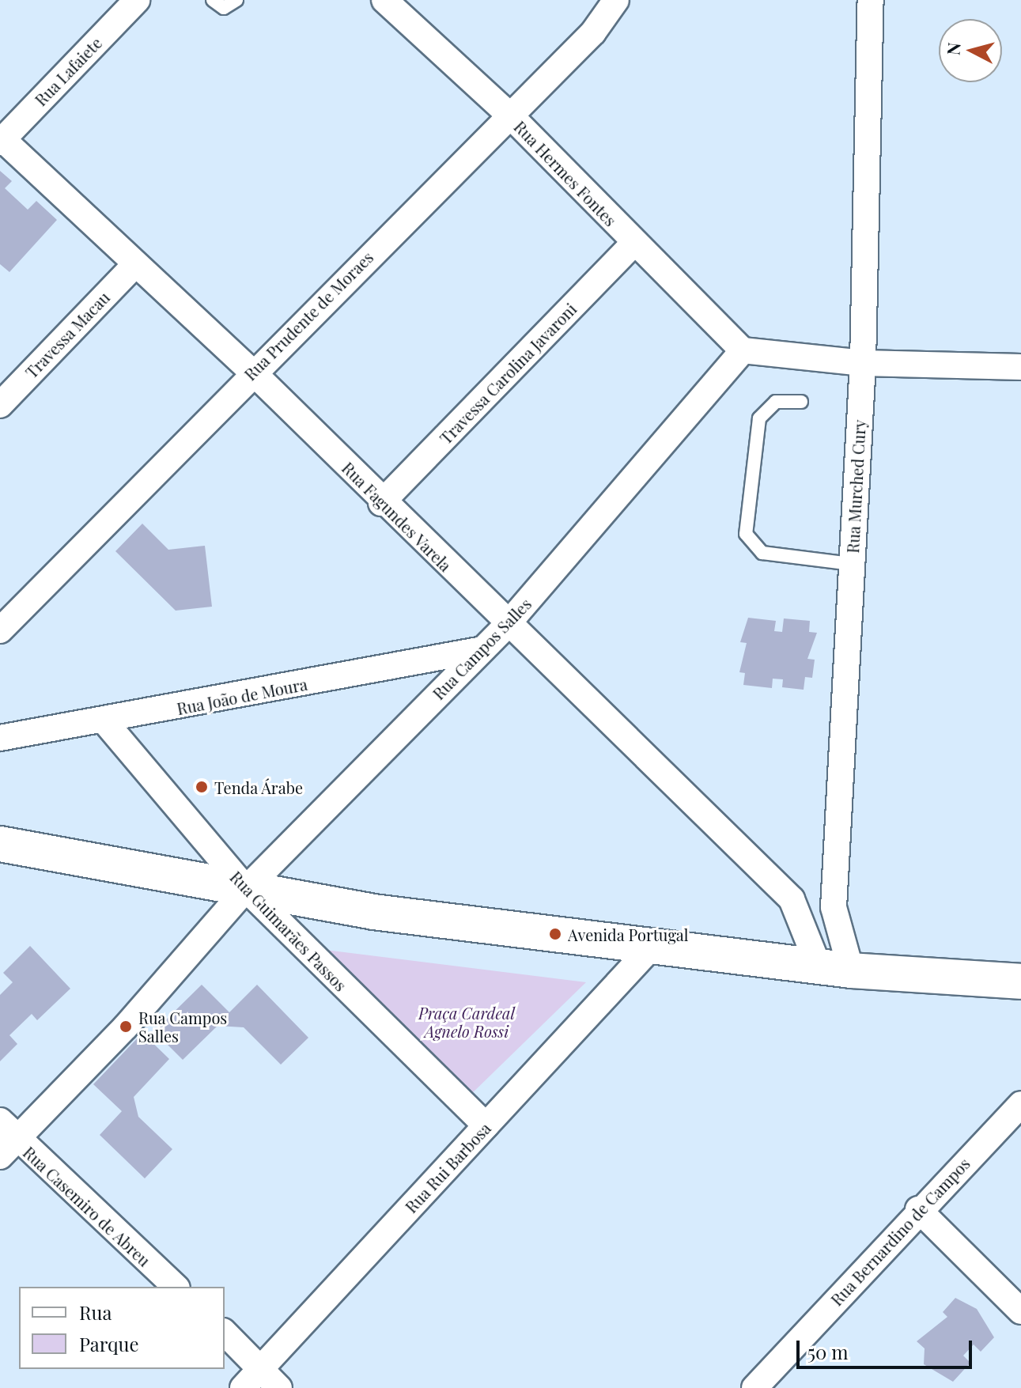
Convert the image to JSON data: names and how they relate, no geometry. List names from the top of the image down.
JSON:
{
  "streets": {
    "street": [
      "Rua Lafaiete",
      "Rua Hermes Fontes",
      "Rua Prudente de Moraes",
      "Travessa Macau",
      "Travessa Carolina Javaroni",
      "Rua Murched Cury",
      "Rua Fagundes Varela",
      "Rua Campos Salles",
      "Rua João de Moura",
      "Rua Guimarães Passos",
      "Rua Rui Barbosa",
      "Rua Casemiro de Abreu",
      "Rua Bernardino de Campos"
    ]
  },
  "crossings": [
    ["Rua Lafaiete", "Rua Fagundes Varela"],
    ["Rua Hermes Fontes", "Rua Prudente de Moraes"],
    ["Rua Hermes Fontes", "Travessa Carolina Javaroni"],
    ["Rua Hermes Fontes", "Rua Campos Salles"],
    ["Rua Prudente de Moraes", "Rua Fagundes Varela"],
    ["Travessa Macau", "Rua Fagundes Varela"],
    ["Travessa Carolina Javaroni", "Rua Fagundes Varela"],
    ["Rua Murched Cury", "Rua Fagundes Varela"],
    ["Rua Fagundes Varela", "Rua Campos Salles"],
    ["Rua Campos Salles", "Rua João de Moura"],
    ["Rua Campos Salles", "Rua Guimarães Passos"],
    ["Rua Campos Salles", "Rua Casemiro de Abreu"],
    ["Rua João de Moura", "Rua Guimarães Passos"],
    ["Rua Guimarães Passos", "Rua Rui Barbosa"]
  ],
  "parks": ["Praça Cardeal Agnelo Rossi"],
  "places": ["Tenda Árabe", "Avenida Portugal", "Rua Campos Salles"],
  "legend": ["Rua", "Parque"],
  "scale_bar": "50 m",
  "north": "left"
}
